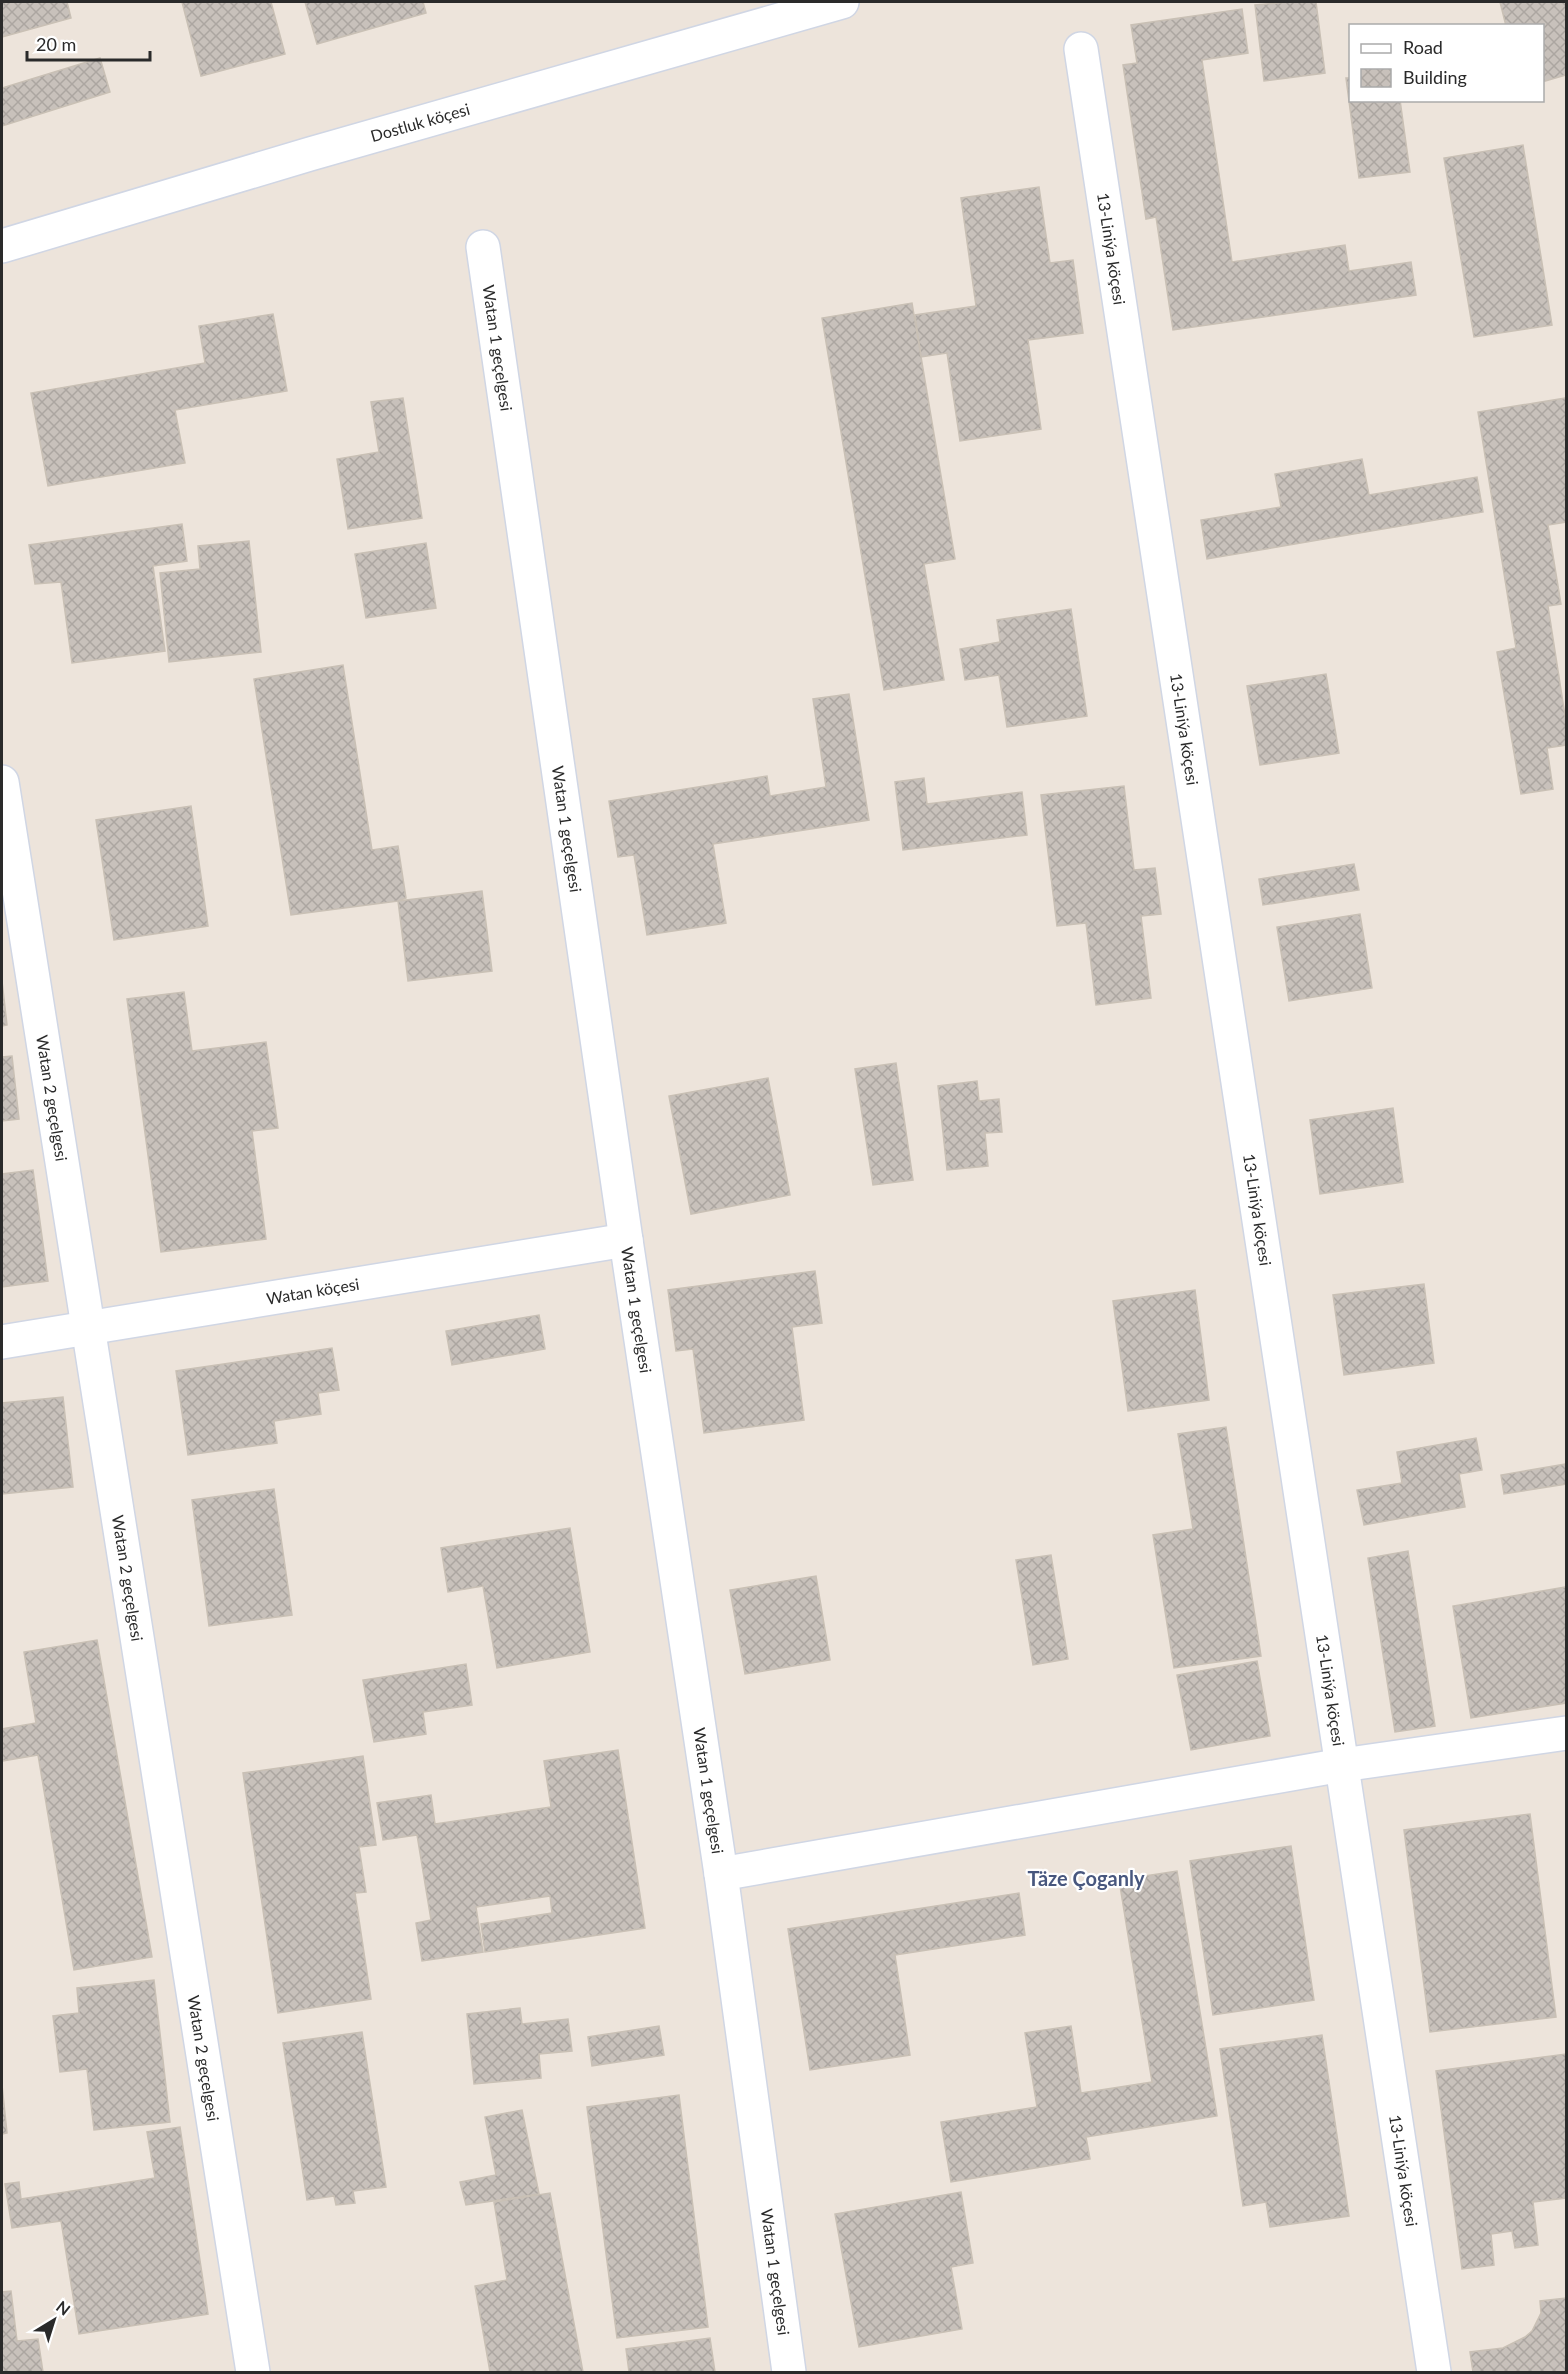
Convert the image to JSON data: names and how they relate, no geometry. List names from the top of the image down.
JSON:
{
  "streets": {
    "street": [
      "Dostluk köçesi",
      "13-Liniýa köçesi",
      "Watan 1 geçelgesi",
      "Watan 2 geçelgesi",
      "Watan köçesi"
    ]
  },
  "crossings": [
    ["Watan 1 geçelgesi", "Watan köçesi"],
    ["Watan 2 geçelgesi", "Watan köçesi"]
  ],
  "districts": ["Täze Çoganly"],
  "legend": ["Road", "Building"],
  "scale_bar": "20 m",
  "north": "top right"
}
